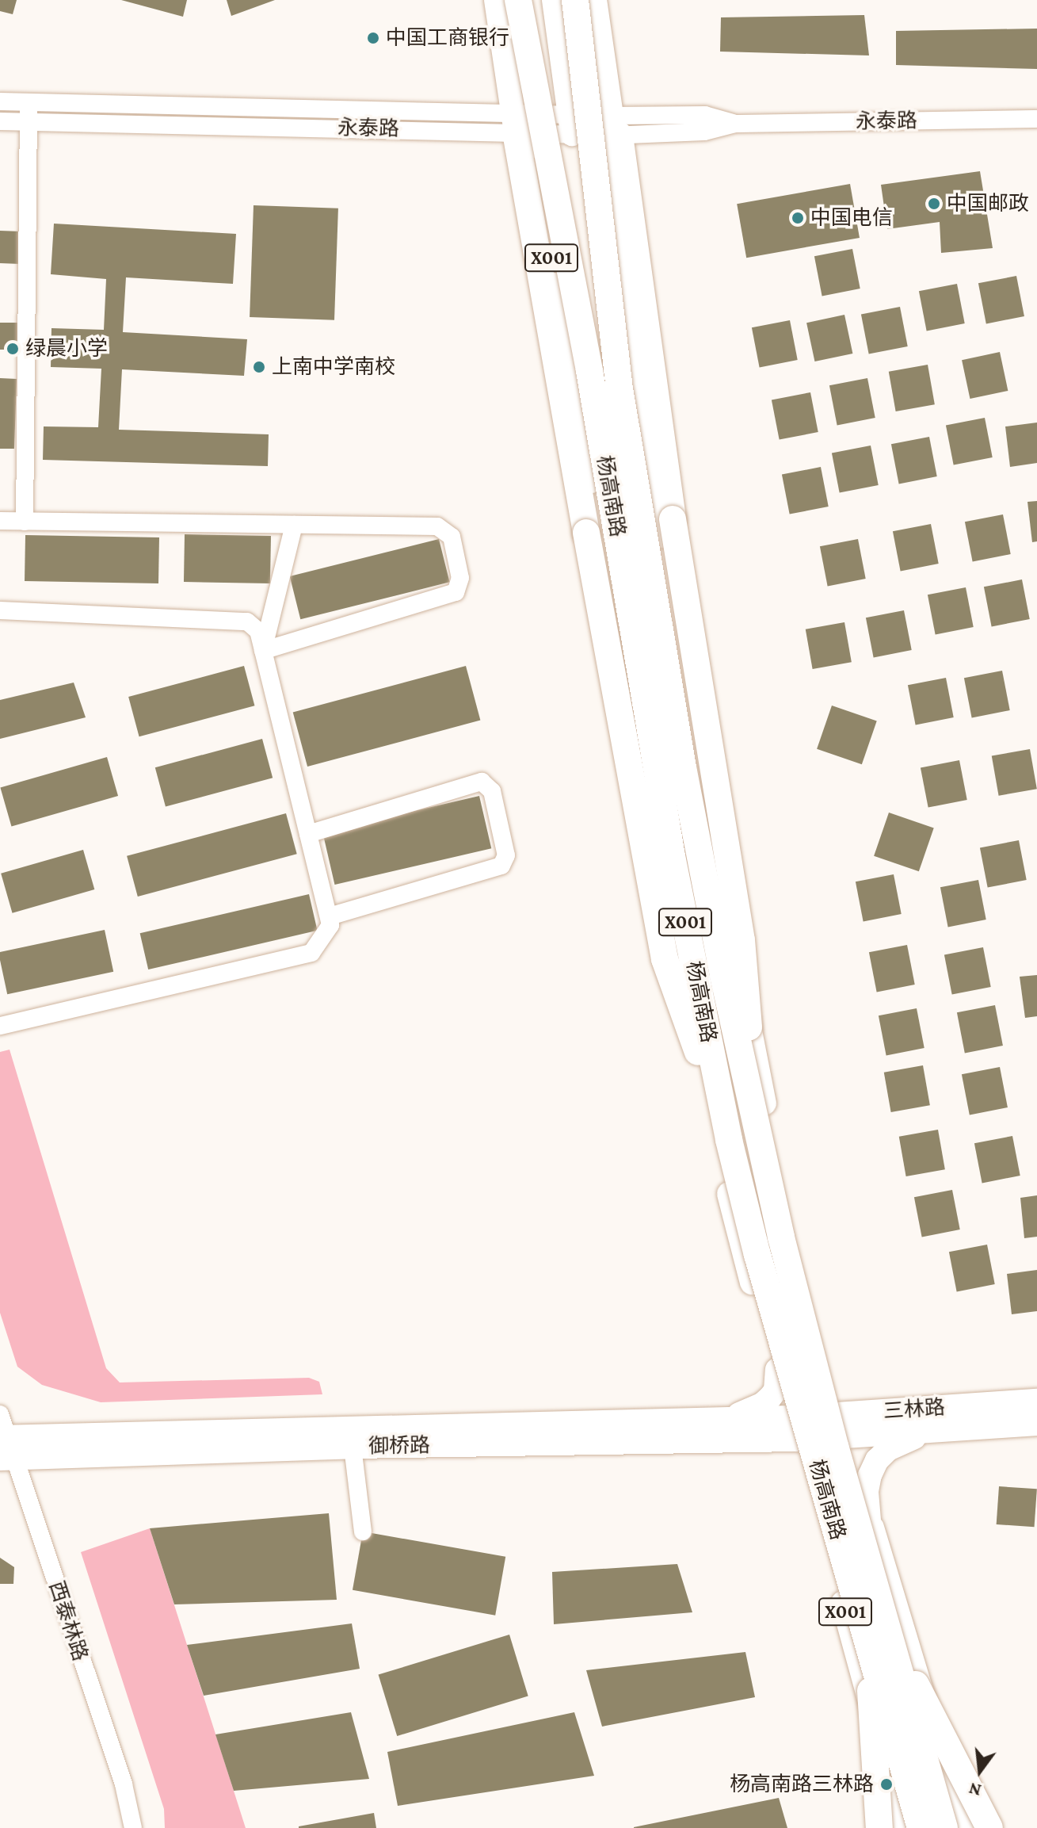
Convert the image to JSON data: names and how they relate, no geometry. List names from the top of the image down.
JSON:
{
  "streets": {
    "highway": ["X001", "杨高南路"],
    "main road": ["三林路", "御桥路"],
    "street": ["永泰路", "西泰林路"]
  },
  "crossings": [
    ["永泰路", "杨高南路"],
    ["X001", "杨高南路"],
    ["杨高南路", "三林路"],
    ["杨高南路", "御桥路"],
    ["三林路", "御桥路"],
    ["御桥路", "西泰林路"]
  ],
  "places": [
    "中国工商银行",
    "中国邮政",
    "中国电信",
    "绿晨小学",
    "上南中学南校",
    "杨高南路三林路"
  ],
  "north": "bottom"
}
